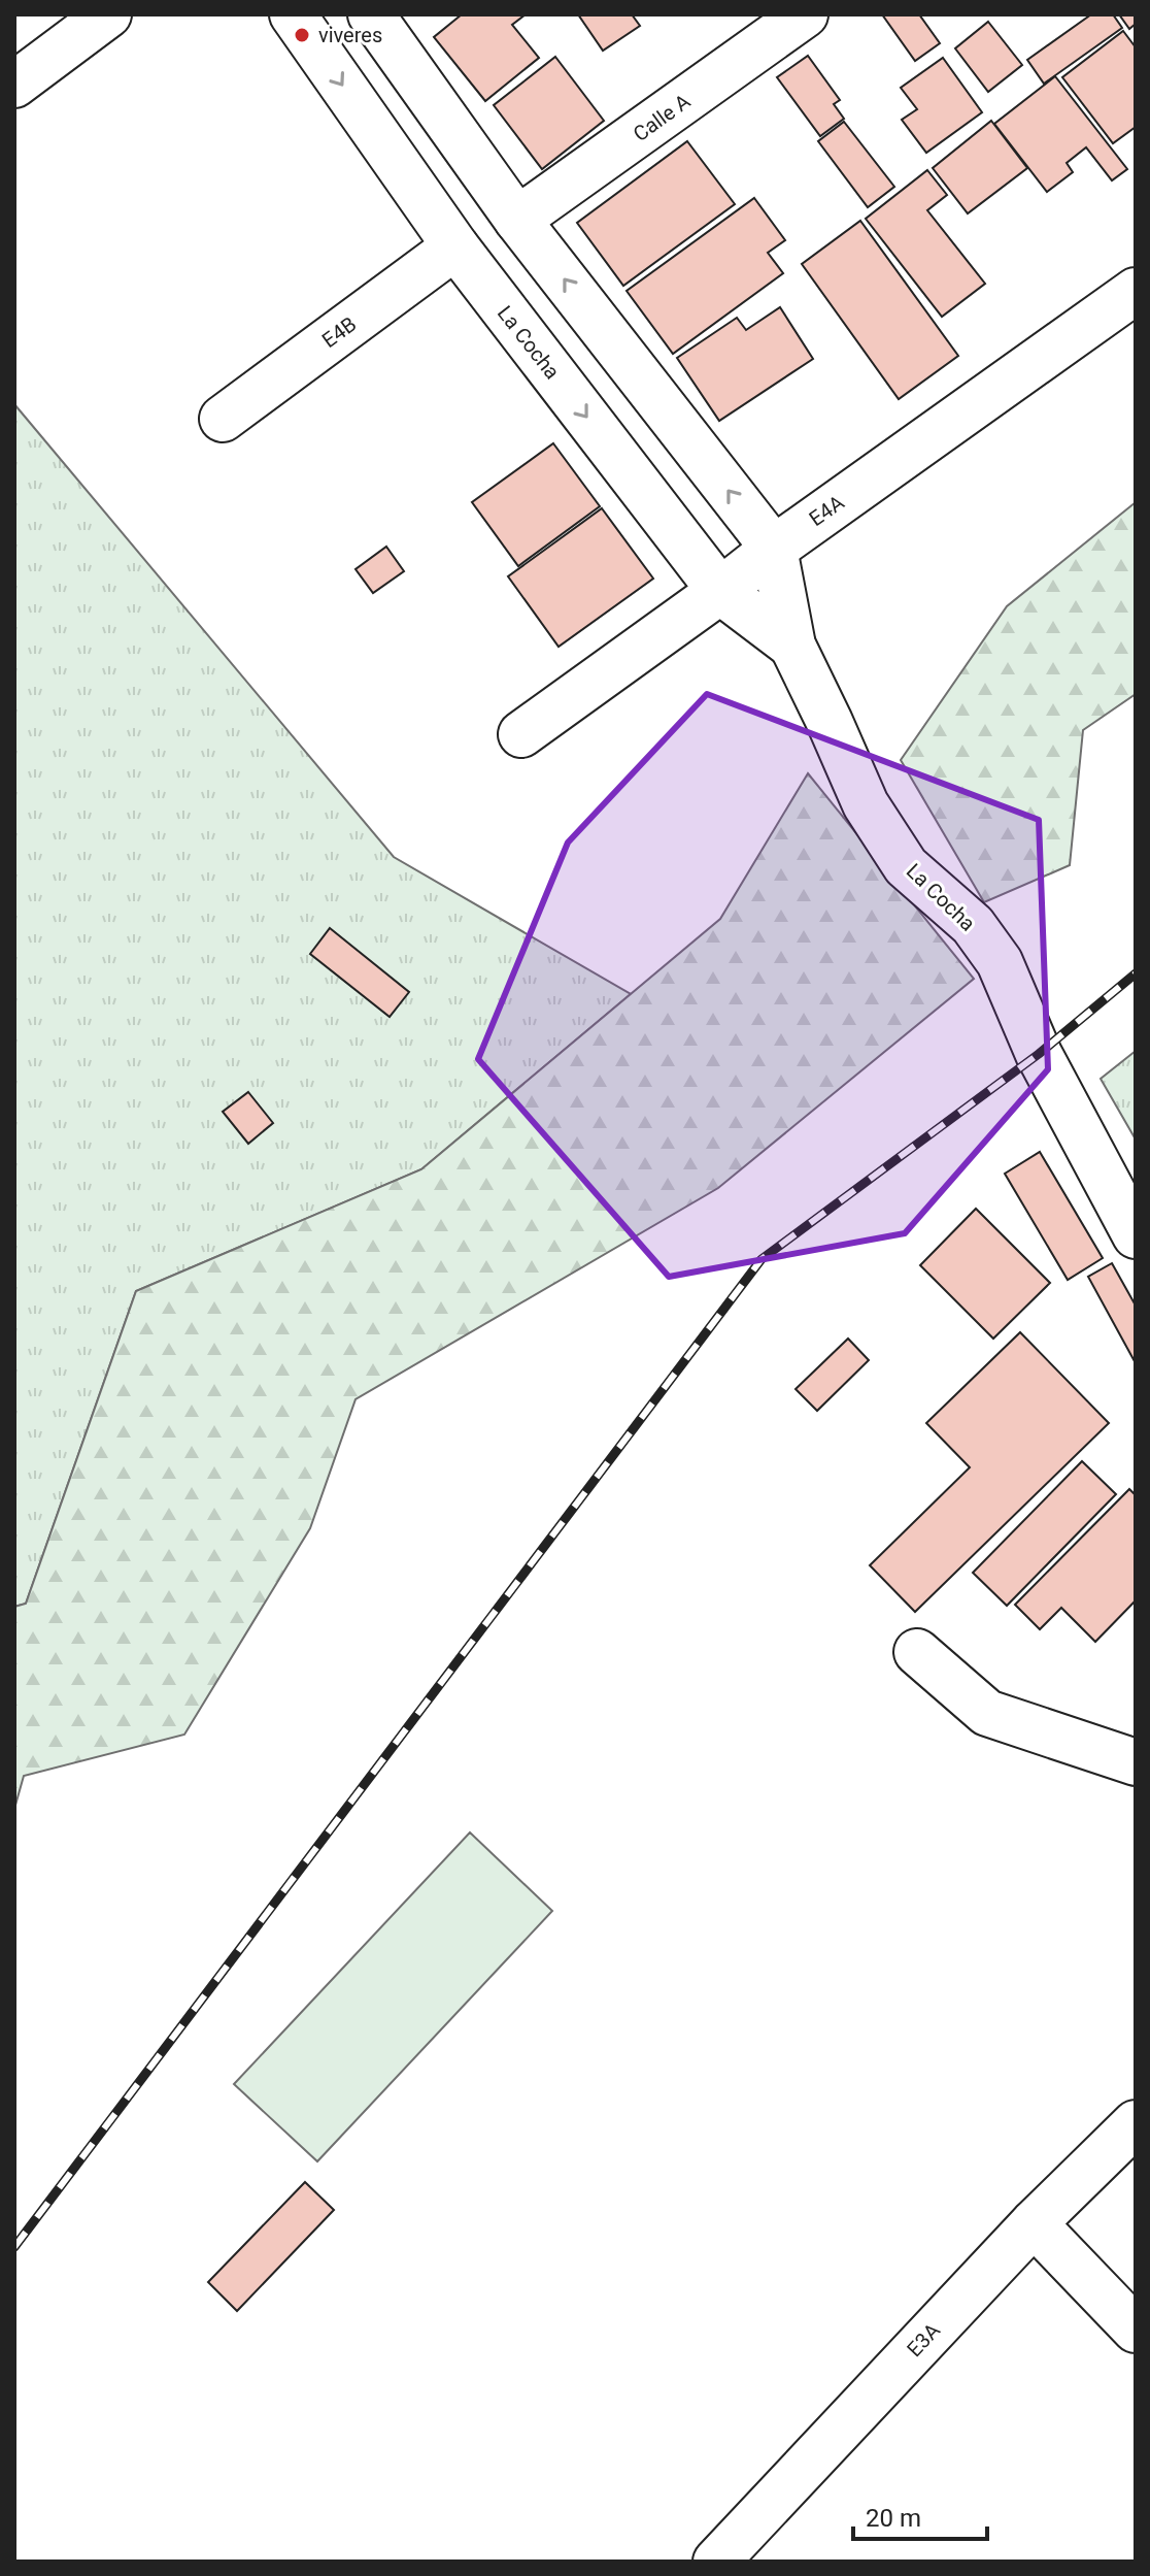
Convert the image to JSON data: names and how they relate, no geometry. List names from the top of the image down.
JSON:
{
  "streets": {
    "street": [
      "Calle A",
      "E4B",
      "La Cocha",
      "E4A",
      "E3A"
    ]
  },
  "crossings": [
    ["Calle A", "La Cocha"],
    ["E4B", "La Cocha"],
    ["La Cocha", "E4A"]
  ],
  "places": ["viveres"],
  "scale_bar": "20 m"
}
